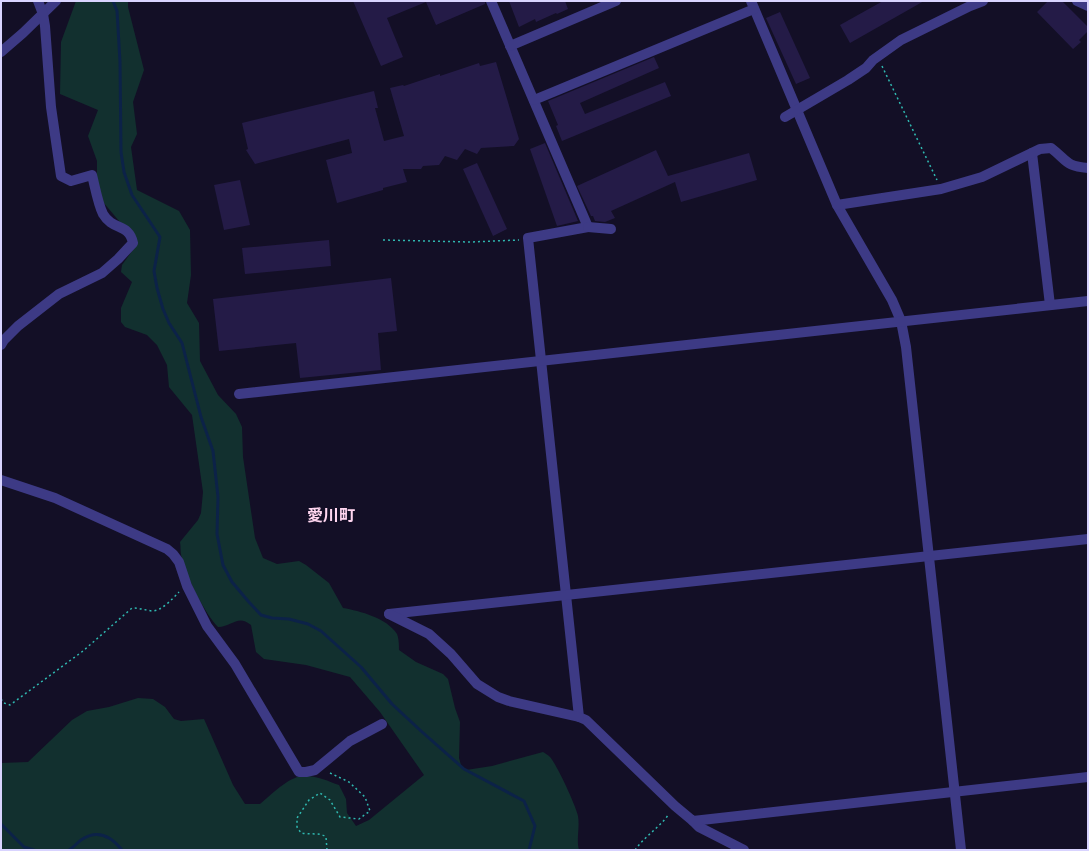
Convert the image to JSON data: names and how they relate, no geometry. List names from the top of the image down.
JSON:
{
  "districts": ["愛川町"]
}
